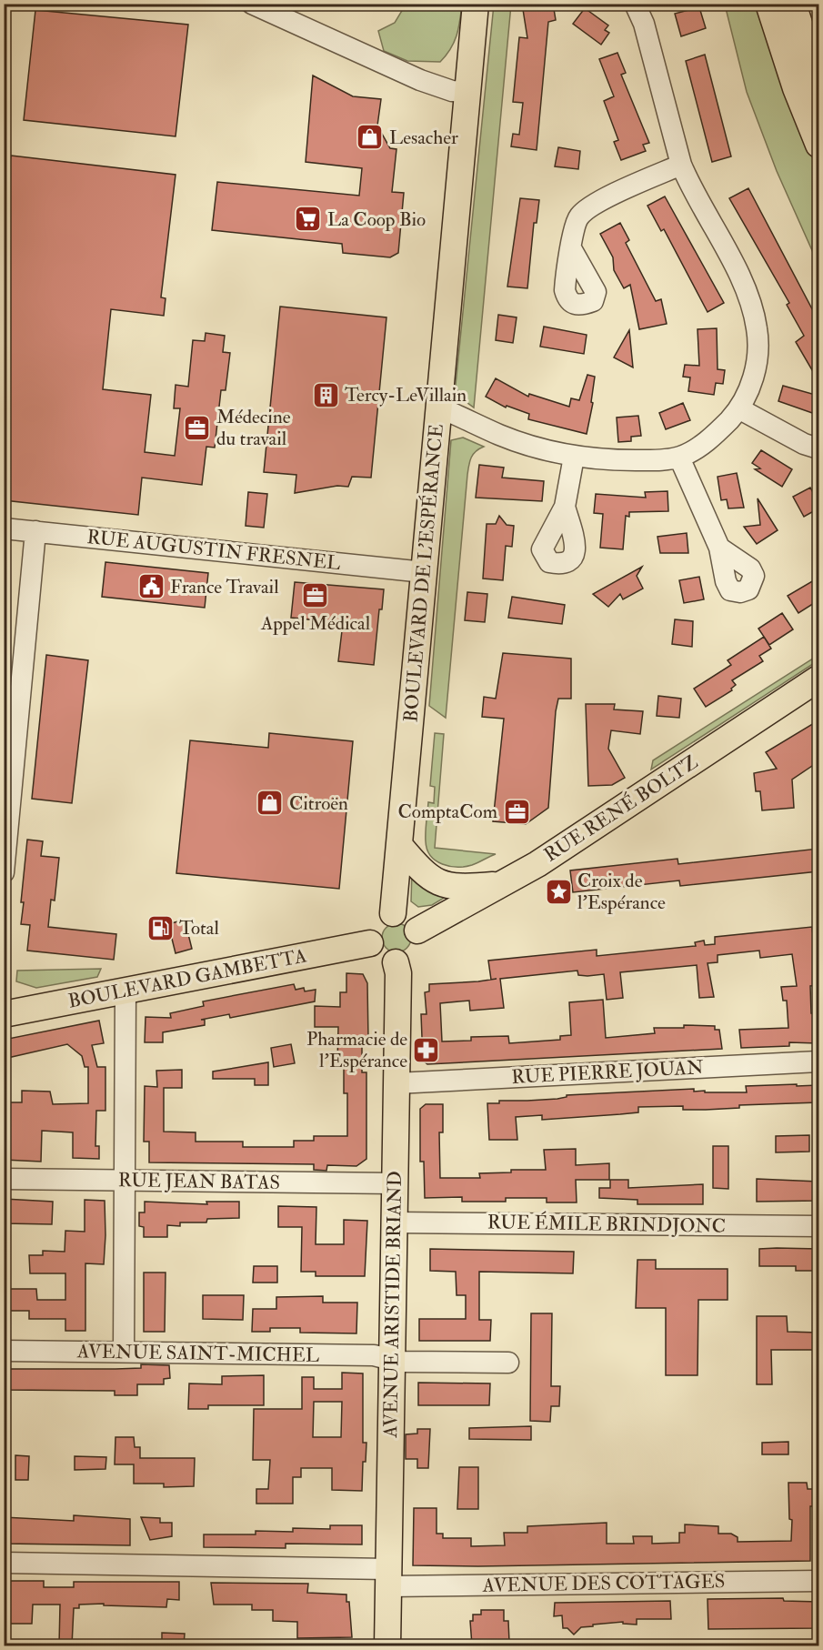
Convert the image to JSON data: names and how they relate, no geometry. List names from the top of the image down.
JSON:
{
  "streets": {
    "main road": [
      "BOULEVARD DE L'ESPÉRANCE",
      "RUE RENÉ BOLTZ",
      "BOULEVARD GAMBETTA",
      "AVENUE ARISTIDE BRIAND"
    ],
    "street": [
      "RUE AUGUSTIN FRESNEL",
      "RUE PIERRE JOUAN",
      "RUE JEAN BATAS",
      "RUE ÉMILE BRINDJONC",
      "AVENUE SAINT-MICHEL",
      "AVENUE DES COTTAGES"
    ]
  },
  "crossings": [
    ["RUE AUGUSTIN FRESNEL", "BOULEVARD DE L'ESPÉRANCE"],
    ["BOULEVARD DE L'ESPÉRANCE", "RUE RENÉ BOLTZ"],
    ["BOULEVARD DE L'ESPÉRANCE", "BOULEVARD GAMBETTA"],
    ["BOULEVARD DE L'ESPÉRANCE", "AVENUE ARISTIDE BRIAND"],
    ["RUE RENÉ BOLTZ", "BOULEVARD GAMBETTA"],
    ["RUE RENÉ BOLTZ", "AVENUE ARISTIDE BRIAND"],
    ["BOULEVARD GAMBETTA", "AVENUE ARISTIDE BRIAND"],
    ["RUE PIERRE JOUAN", "AVENUE ARISTIDE BRIAND"],
    ["RUE JEAN BATAS", "AVENUE ARISTIDE BRIAND"],
    ["RUE ÉMILE BRINDJONC", "AVENUE ARISTIDE BRIAND"],
    ["AVENUE ARISTIDE BRIAND", "AVENUE SAINT-MICHEL"],
    ["AVENUE ARISTIDE BRIAND", "AVENUE DES COTTAGES"]
  ],
  "places": {
    "shop": ["Lesacher", "Citroën"],
    "supermarket": ["La Coop Bio"],
    "building": ["Tercy-LeVillain"],
    "office": ["Médecine du travail", "Appel Médical", "ComptaCom"],
    "public building": ["France Travail"],
    "place": ["Croix de l'Espérance"],
    "fuel station": ["Total"],
    "pharmacy": ["Pharmacie de l'Espérance"]
  }
}
